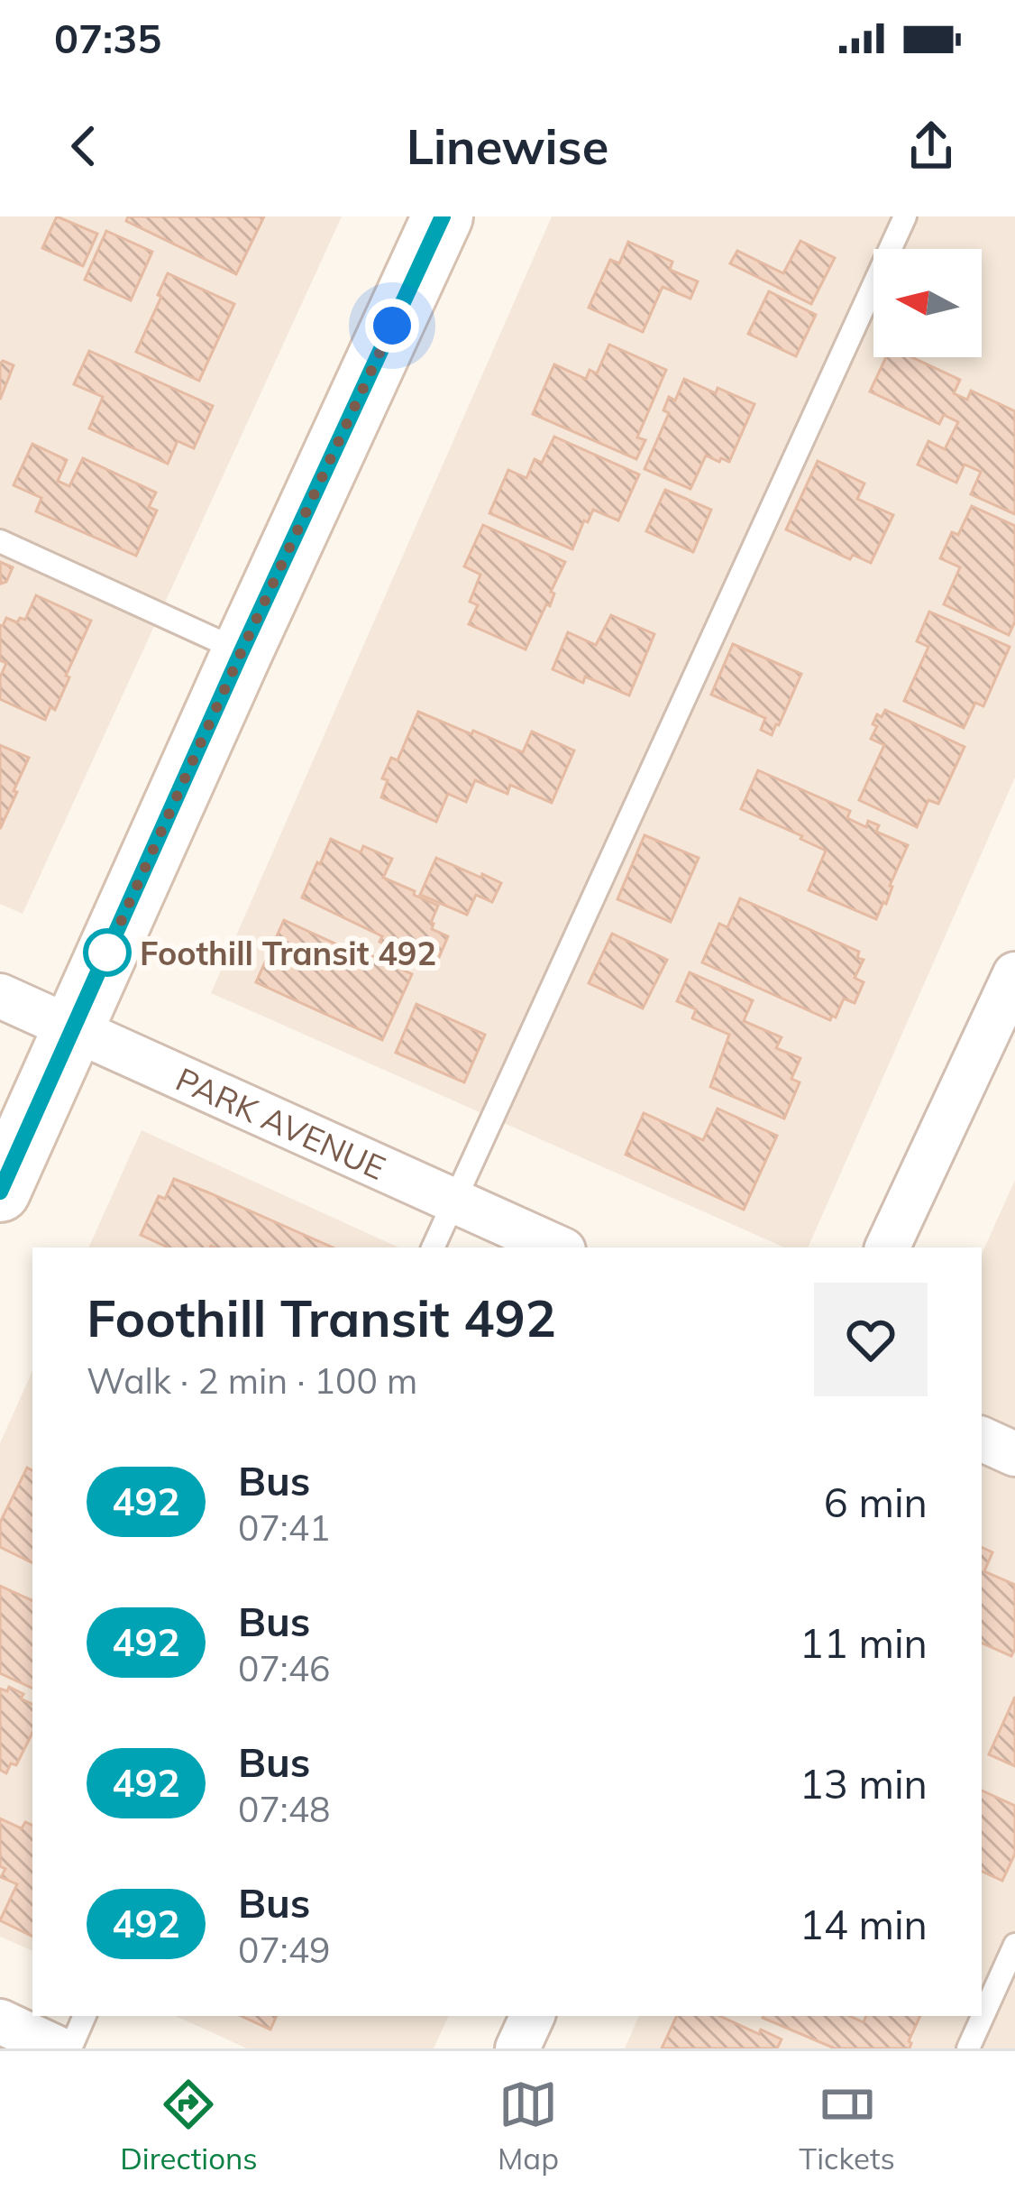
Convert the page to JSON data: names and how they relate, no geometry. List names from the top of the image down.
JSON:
{
  "streets": {
    "street": ["PARK AVENUE"]
  },
  "places": ["Foothill Transit 492"],
  "lines": ["bus line 492"],
  "north": "left",
  "page": {
    "status": "07:35",
    "header": "Linewise",
    "heading": ["Foothill Transit 492", "Walk · 2 min · 100 m"],
    "list": [
      {
        "mark": "492",
        "name": "Bus",
        "note": "07:41",
        "value": "6 min"
      },
      {
        "mark": "492",
        "name": "Bus",
        "note": "07:46",
        "value": "11 min"
      },
      {
        "mark": "492",
        "name": "Bus",
        "note": "07:48",
        "value": "13 min"
      },
      {
        "mark": "492",
        "name": "Bus",
        "note": "07:49",
        "value": "14 min"
      }
    ],
    "tabs": ["Directions", "Map", "Tickets"]
  }
}
